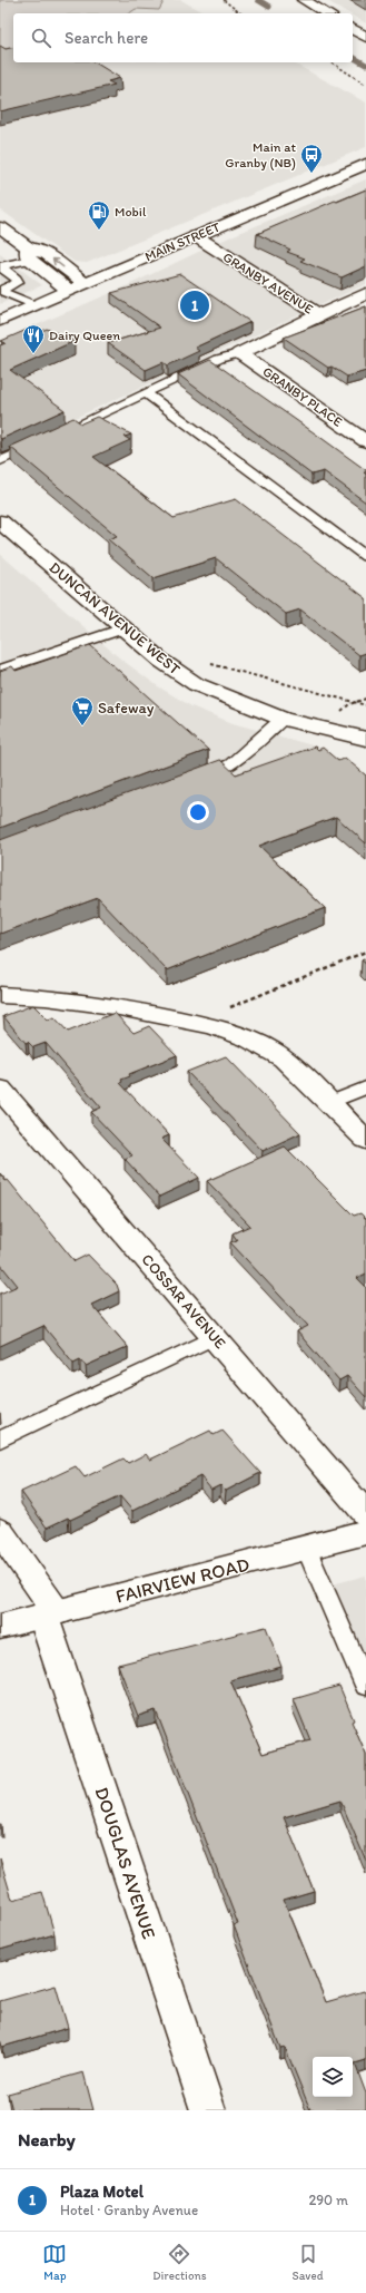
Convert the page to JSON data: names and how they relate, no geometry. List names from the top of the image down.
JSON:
{
  "streets": {
    "street": [
      "MAIN STREET",
      "GRANBY AVENUE",
      "GRANBY PLACE",
      "DUNCAN AVENUE WEST",
      "COSSAR AVENUE",
      "FAIRVIEW ROAD",
      "DOUGLAS AVENUE"
    ]
  },
  "crossings": [
    ["MAIN STREET", "GRANBY AVENUE"],
    ["FAIRVIEW ROAD", "DOUGLAS AVENUE"]
  ],
  "places": {
    "bus stop": ["Main at Granby (NB)"],
    "fuel station": ["Mobil"],
    "restaurant": ["Dairy Queen"],
    "supermarket": ["Safeway"]
  },
  "page": {
    "search": "Search here",
    "pins": "1",
    "heading": "Nearby",
    "list": [
      {
        "mark": "1",
        "name": "Plaza Motel",
        "note": "Hotel · Granby Avenue",
        "value": "290 m"
      }
    ],
    "nav": ["Map", "Directions", "Saved"]
  }
}
